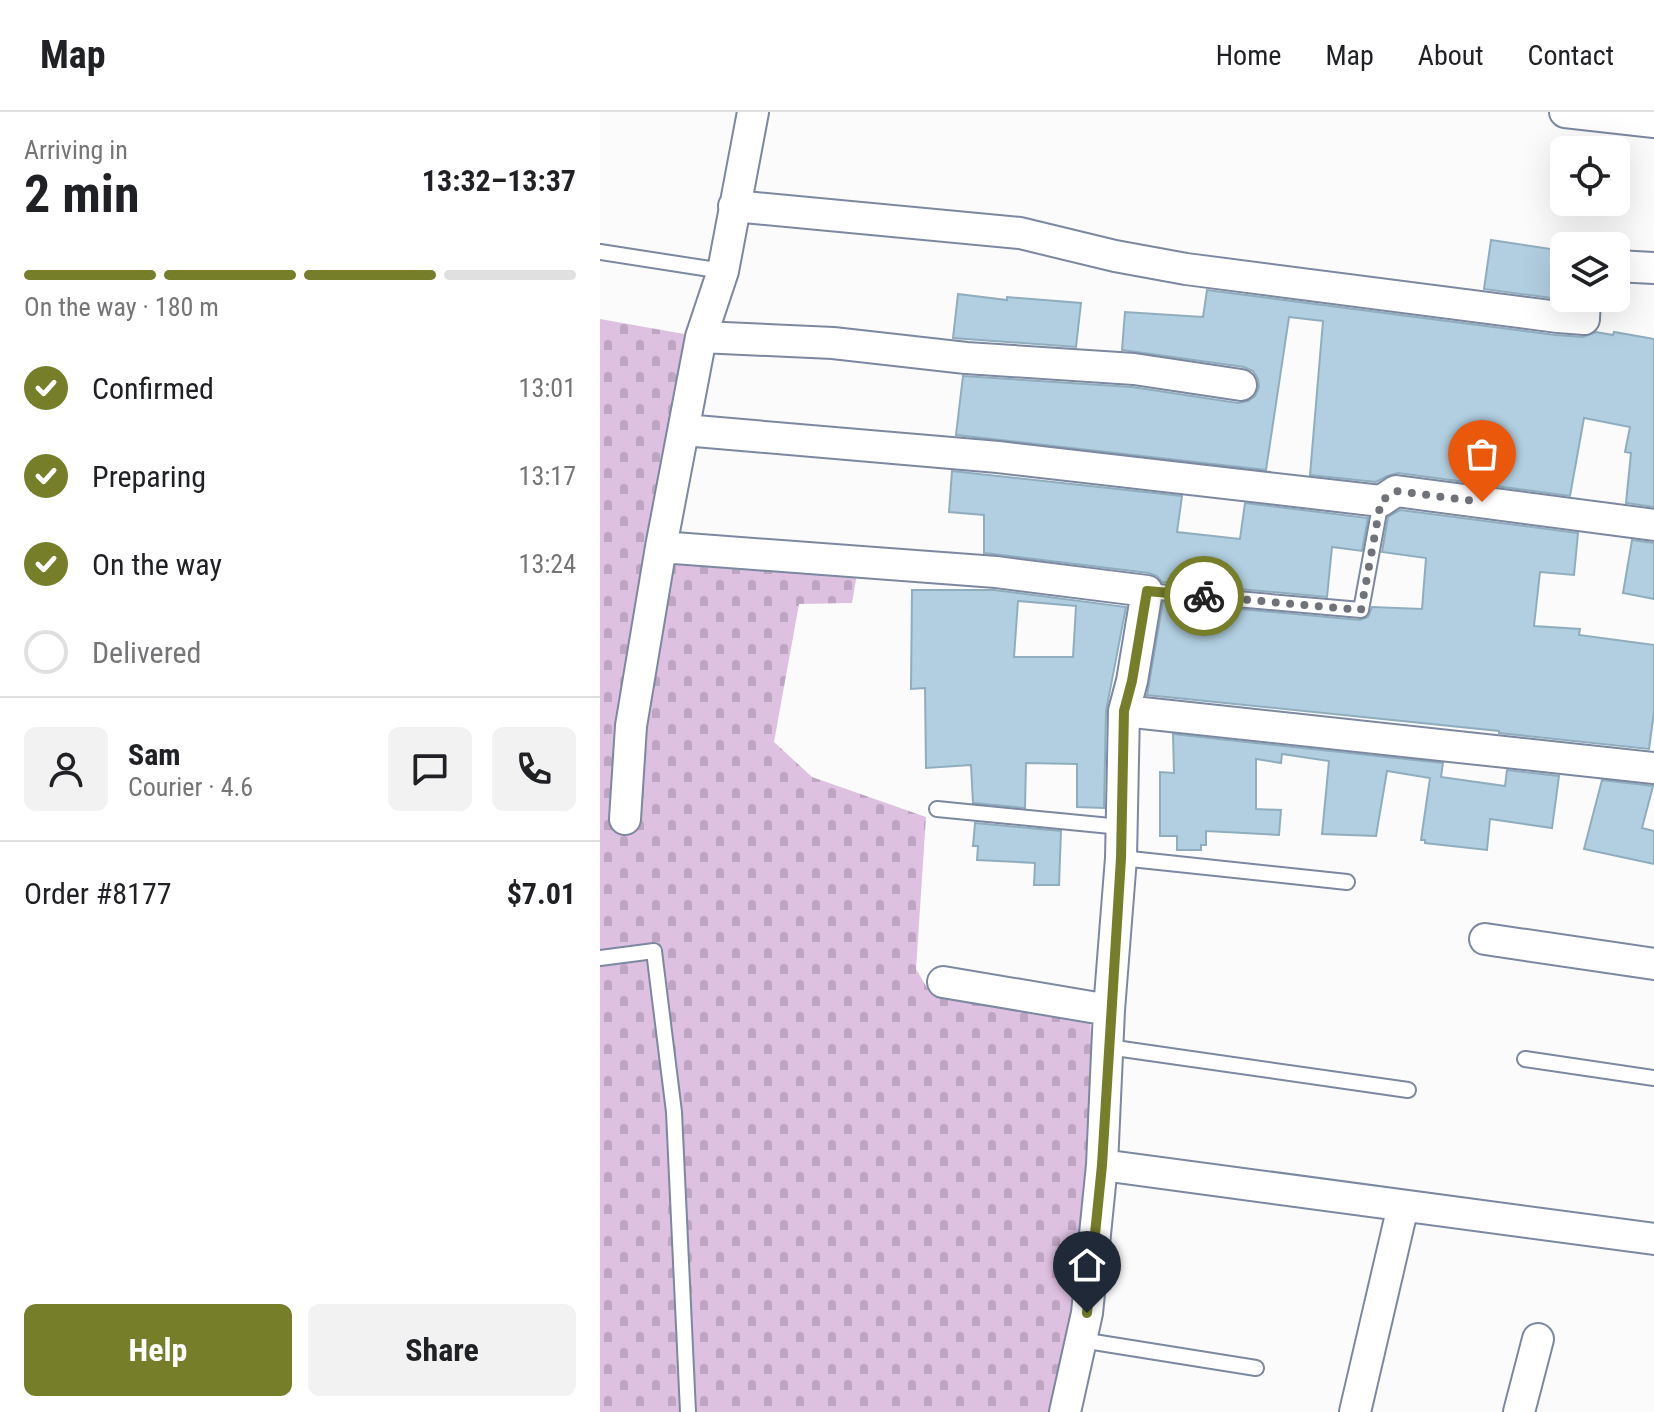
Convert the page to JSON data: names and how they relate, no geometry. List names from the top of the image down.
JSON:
{
  "page": {
    "header": "Map",
    "nav": [
      "Home",
      "Map",
      "About",
      "Contact"
    ],
    "heading": ["2 min", "Arriving in", "13:32–13:37"],
    "panel": [
      "Sam",
      "Courier · 4.6",
      "Order #8177",
      "$7.01"
    ],
    "bar": "On the way · 180 m",
    "list": [
      ["Confirmed", "13:01"],
      ["Preparing", "13:17"],
      ["On the way", "13:24"],
      "Delivered"
    ],
    "buttons": ["Help", "Share"]
  }
}
